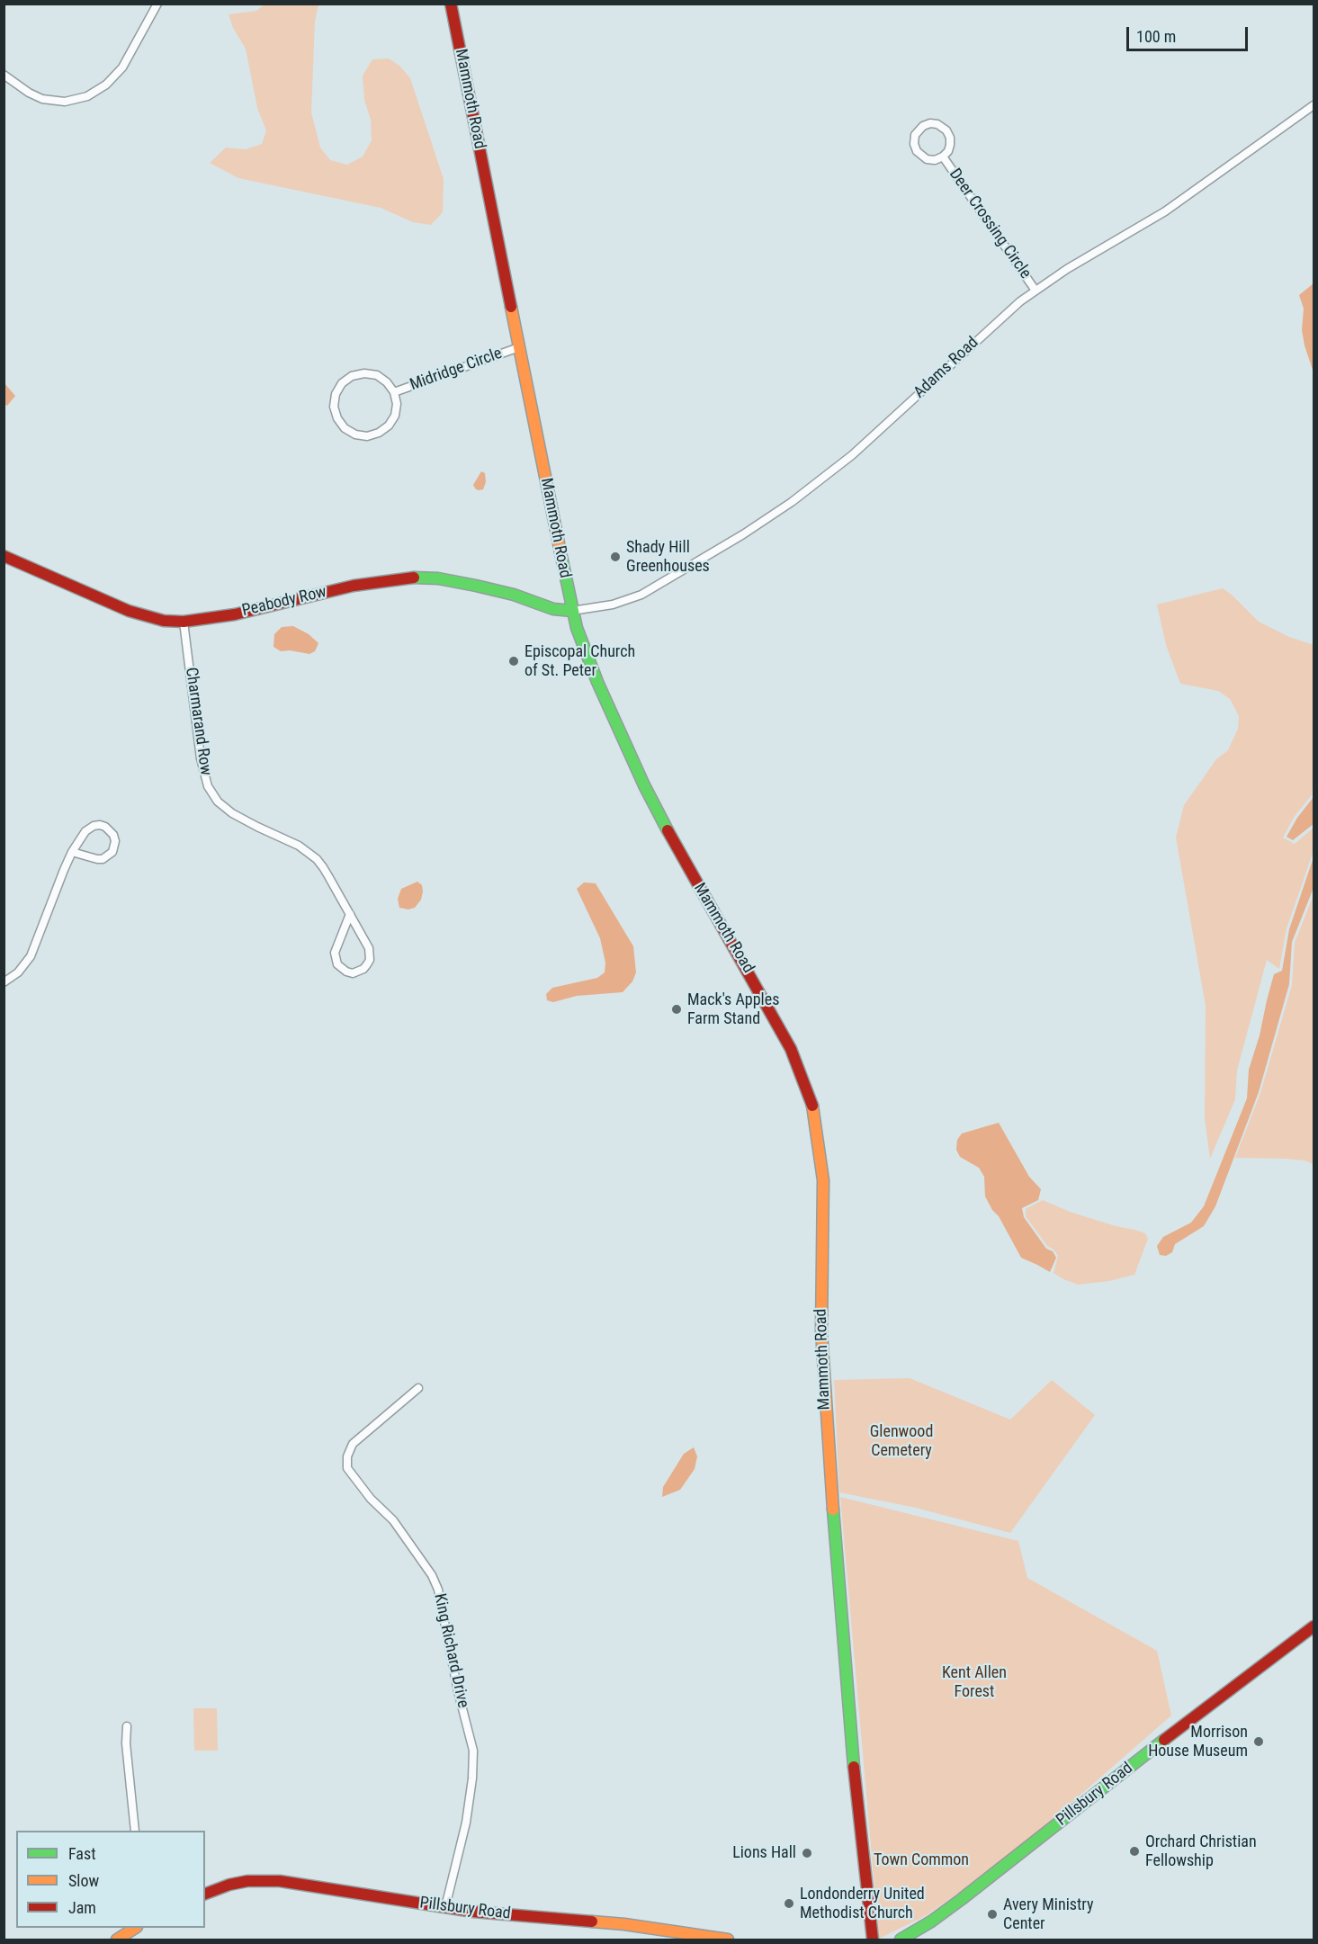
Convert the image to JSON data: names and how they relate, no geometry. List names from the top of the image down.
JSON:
{
  "streets": {
    "main road": ["Mammoth Road", "Peabody Row", "Pillsbury Road"],
    "street": [
      "Deer Crossing Circle",
      "Adams Road",
      "Midridge Circle",
      "Charmarand Row",
      "King Richard Drive"
    ]
  },
  "crossings": [
    ["Mammoth Road", "Adams Road"],
    ["Mammoth Road", "Midridge Circle"],
    ["Mammoth Road", "Peabody Row"],
    ["Deer Crossing Circle", "Adams Road"],
    ["Adams Road", "Peabody Row"],
    ["Peabody Row", "Charmarand Row"],
    ["King Richard Drive", "Pillsbury Road"]
  ],
  "parks": ["Glenwood Cemetery", "Kent Allen Forest", "Town Common"],
  "places": [
    "Shady Hill Greenhouses",
    "Episcopal Church of St. Peter",
    "Mack's Apples Farm Stand",
    "Morrison House Museum",
    "Orchard Christian Fellowship",
    "Lions Hall",
    "Londonderry United Methodist Church",
    "Avery Ministry Center"
  ],
  "legend": ["Fast", "Slow", "Jam"],
  "scale_bar": "100 m"
}
